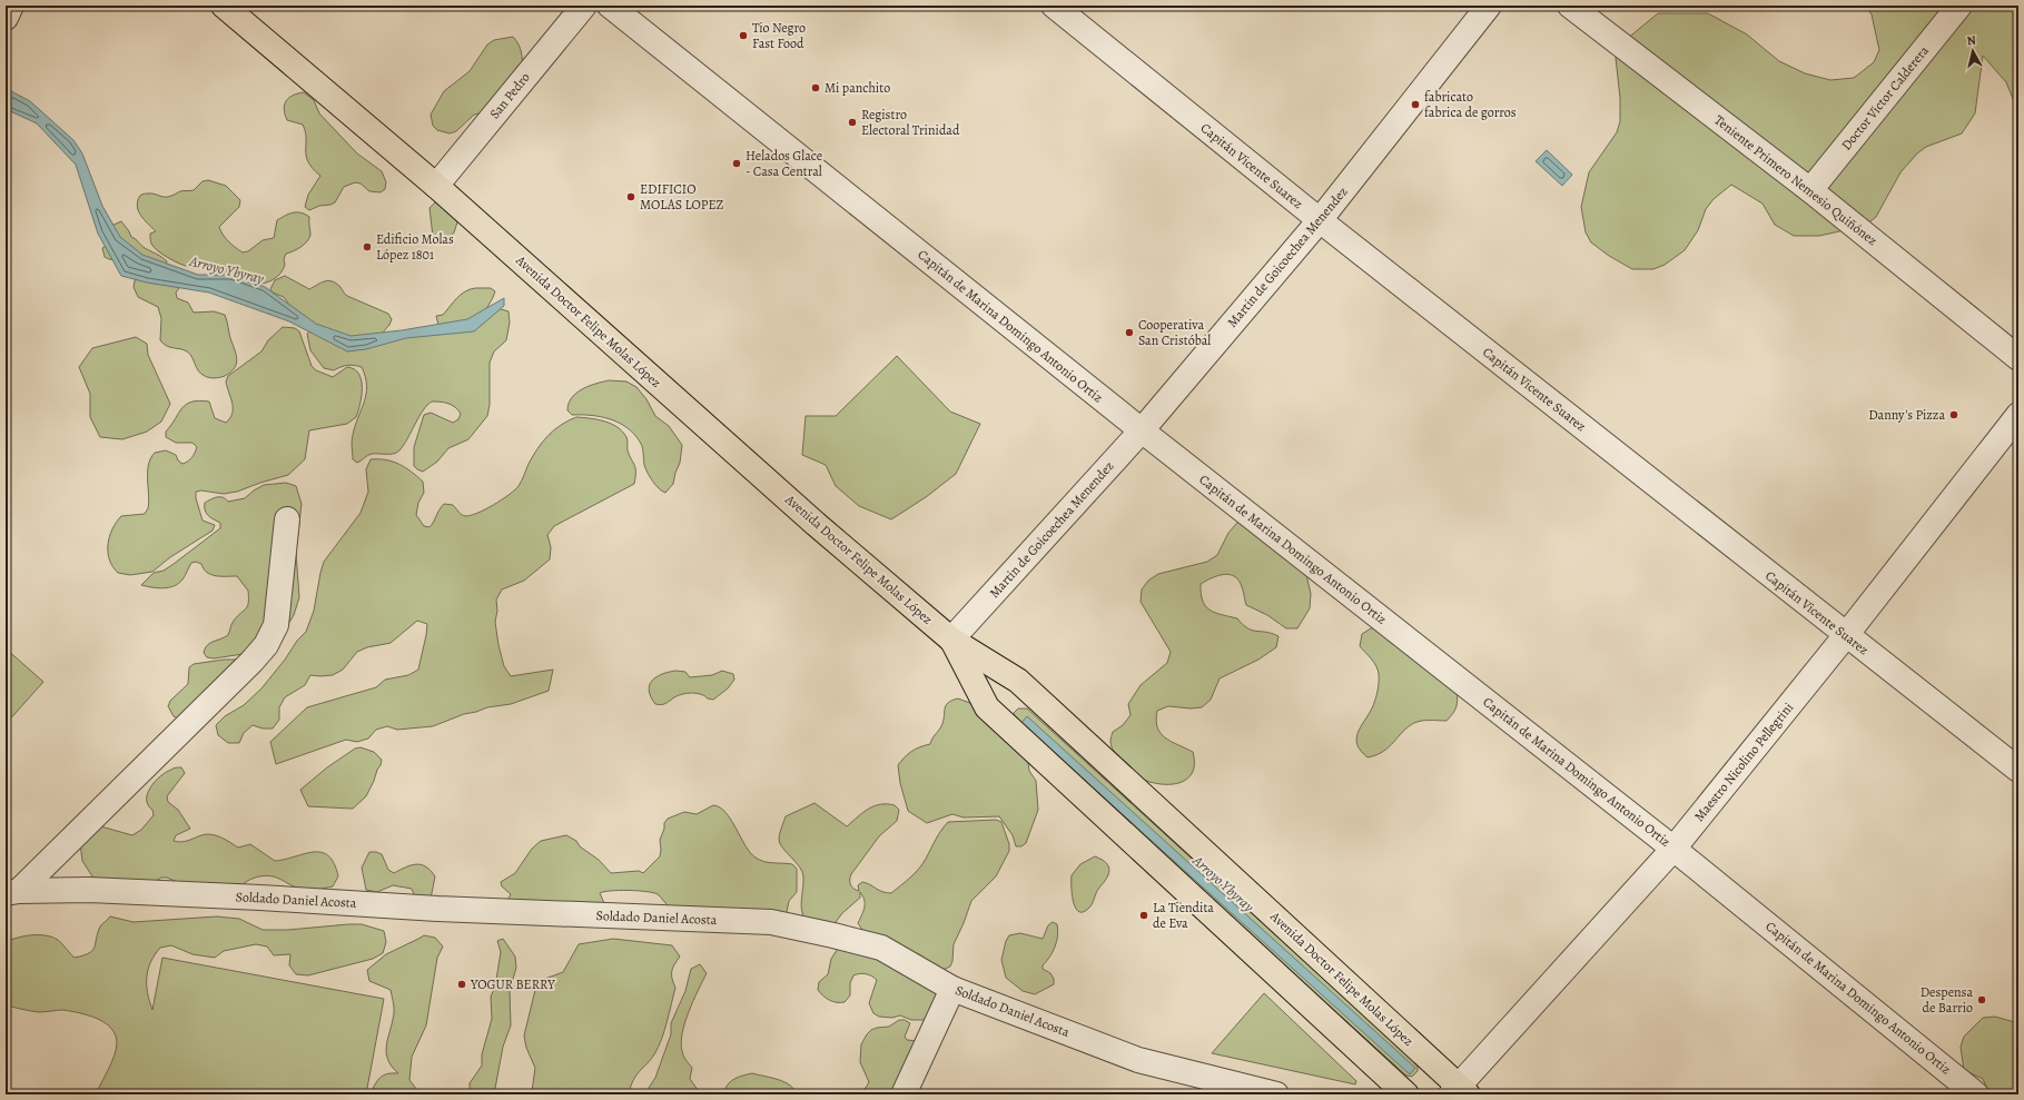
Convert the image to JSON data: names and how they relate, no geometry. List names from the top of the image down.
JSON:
{
  "streets": {
    "main road": ["Avenida Doctor Felipe Molas López"],
    "street": [
      "San Pedro",
      "Doctor Victor Calderera",
      "Capitán Vicente Suarez",
      "Teniente Primero Nemesio Quiñónez",
      "Martin de Goicoechea Menendez",
      "Capitán de Marina Domingo Antonio Ortiz",
      "Maestro Nicolino Pellegrini",
      "Soldado Daniel Acosta"
    ]
  },
  "crossings": [
    ["San Pedro", "Avenida Doctor Felipe Molas López"],
    ["Doctor Victor Calderera", "Teniente Primero Nemesio Quiñónez"],
    ["Capitán Vicente Suarez", "Martin de Goicoechea Menendez"],
    ["Capitán Vicente Suarez", "Maestro Nicolino Pellegrini"],
    ["Martin de Goicoechea Menendez", "Avenida Doctor Felipe Molas López"],
    ["Martin de Goicoechea Menendez", "Capitán de Marina Domingo Antonio Ortiz"],
    ["Avenida Doctor Felipe Molas López", "Maestro Nicolino Pellegrini"],
    ["Capitán de Marina Domingo Antonio Ortiz", "Maestro Nicolino Pellegrini"]
  ],
  "water": ["Arroyo Ybyray"],
  "places": [
    "Tio Negro Fast Food",
    "Mi panchito",
    "fabricato fabrica de gorros",
    "Registro Electoral Trinidad",
    "Helados Glace - Casa Central",
    "EDIFICIO MOLAS LOPEZ",
    "Edificio Molas López 1801",
    "Cooperativa San Cristóbal",
    "Danny's Pizza",
    "La Tiendita de Eva",
    "YOGUR BERRY",
    "Despensa de Barrio"
  ],
  "north": "top"
}
